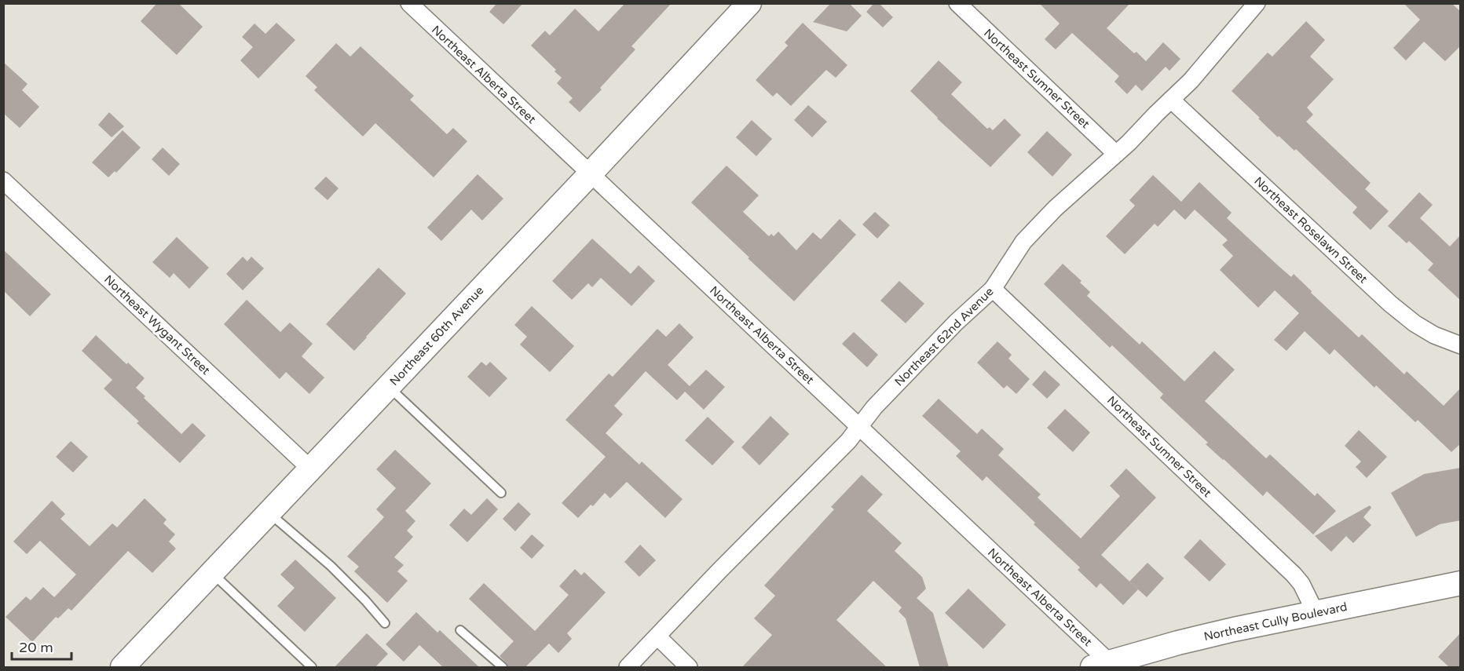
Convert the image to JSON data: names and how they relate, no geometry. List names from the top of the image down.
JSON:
{
  "streets": {
    "street": [
      "Northeast Alberta Street",
      "Northeast Sumner Street",
      "Northeast Roselawn Street",
      "Northeast Wygant Street",
      "Northeast 60th Avenue",
      "Northeast 62nd Avenue",
      "Northeast Cully Boulevard"
    ]
  },
  "crossings": [
    ["Northeast Alberta Street", "Northeast 60th Avenue"],
    ["Northeast Alberta Street", "Northeast 62nd Avenue"],
    ["Northeast Alberta Street", "Northeast Cully Boulevard"],
    ["Northeast Sumner Street", "Northeast 62nd Avenue"],
    ["Northeast Sumner Street", "Northeast Cully Boulevard"],
    ["Northeast Roselawn Street", "Northeast 62nd Avenue"],
    ["Northeast Wygant Street", "Northeast 60th Avenue"]
  ],
  "scale_bar": "20 m"
}
